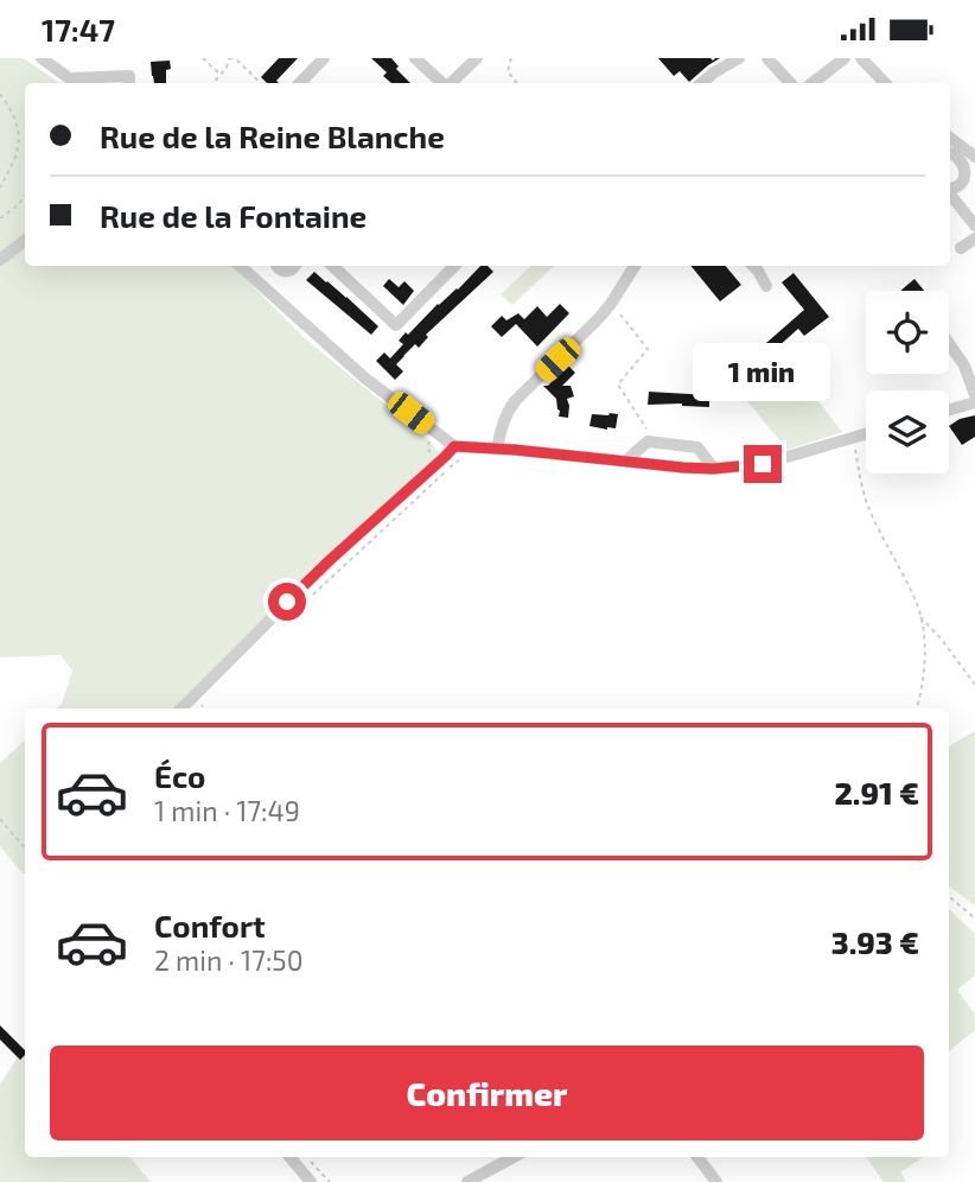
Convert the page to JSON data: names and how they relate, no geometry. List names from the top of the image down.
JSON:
{
  "page": {
    "status": "17:47",
    "banner": ["Rue de la Reine Blanche", "Rue de la Fontaine"],
    "bubble": "1 min",
    "list": [
      {
        "name": "Éco",
        "note": "1 min · 17:49",
        "value": "2.91 €"
      },
      {
        "name": "Confort",
        "note": "2 min · 17:50",
        "value": "3.93 €"
      }
    ],
    "buttons": "Confirmer"
  }
}
